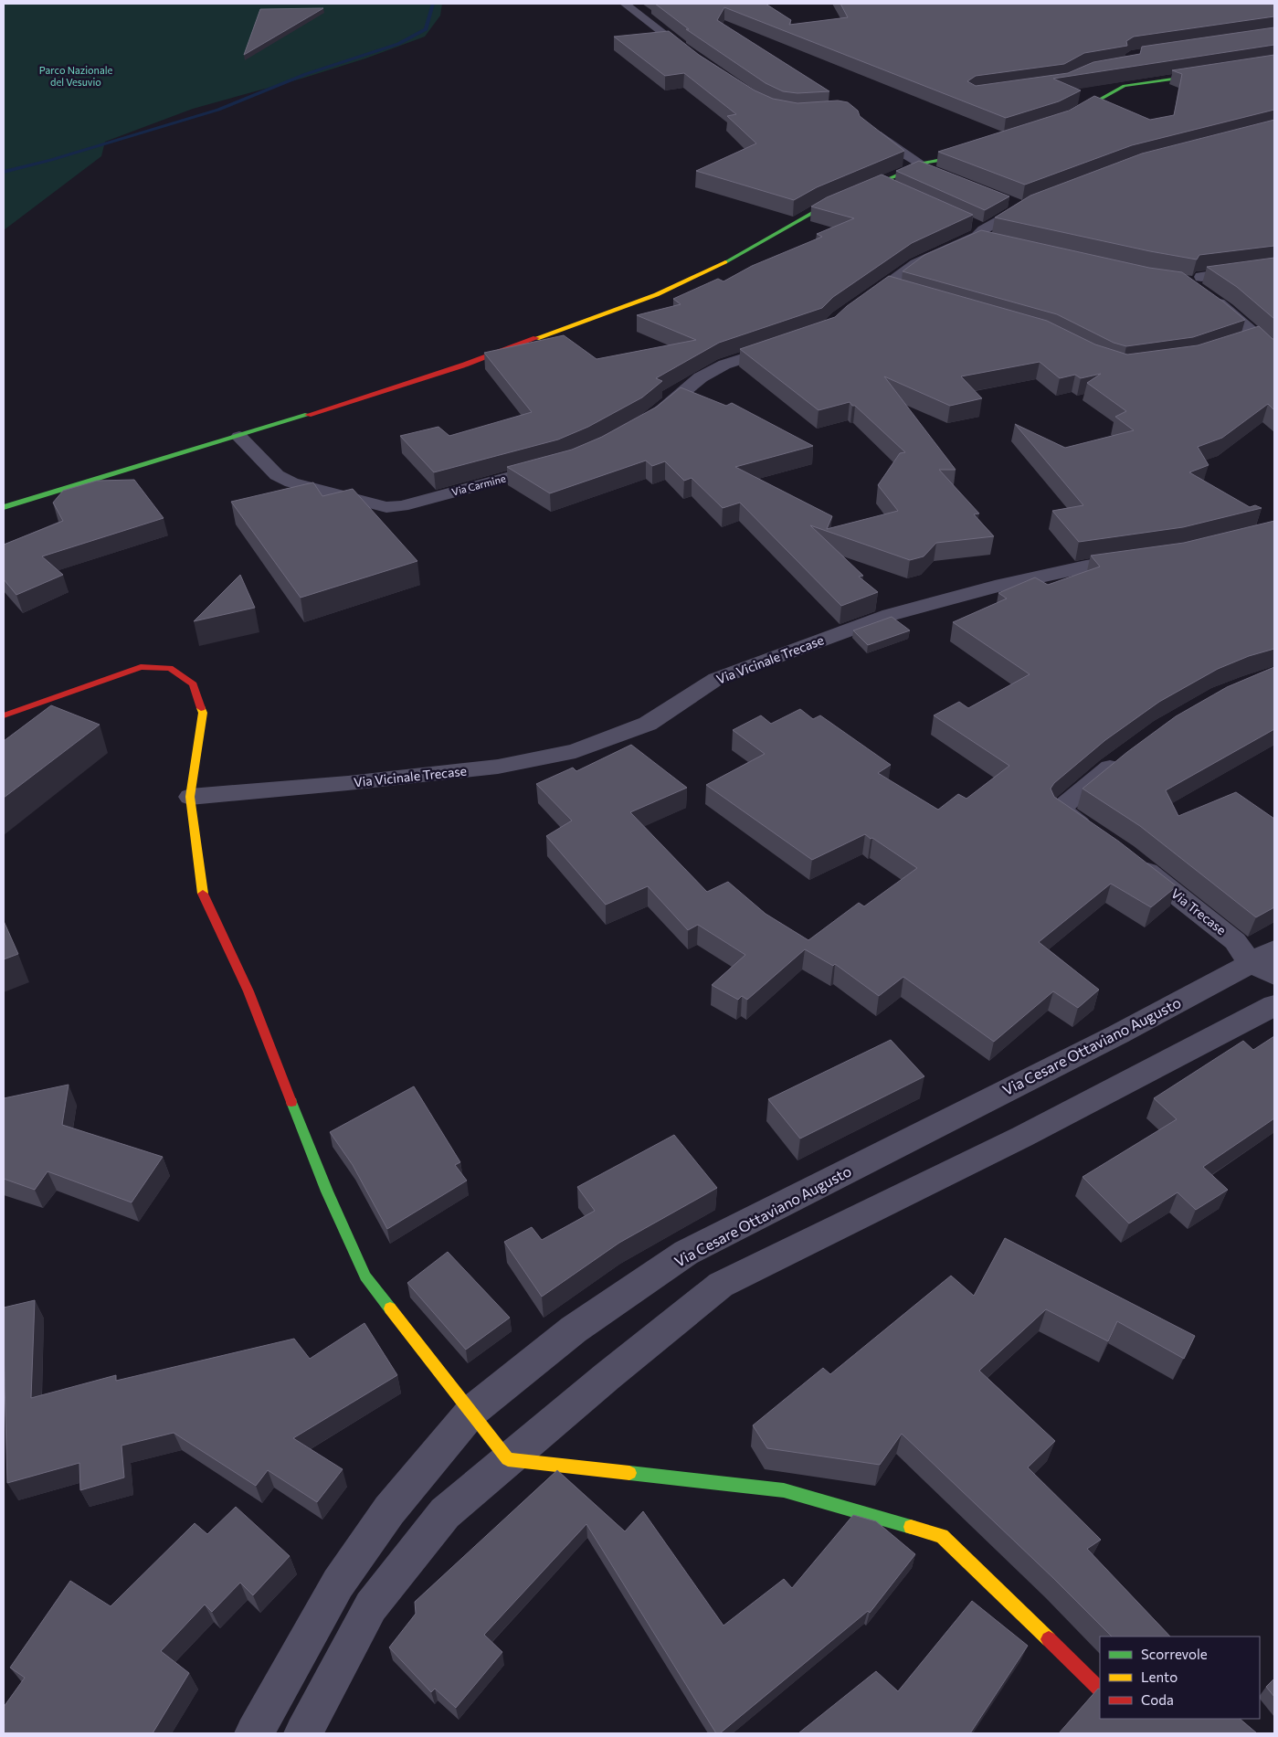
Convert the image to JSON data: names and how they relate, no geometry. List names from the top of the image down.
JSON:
{
  "streets": {
    "street": [
      "Via Carmine",
      "Via Vicinale Trecase",
      "Via Trecase",
      "Via Cesare Ottaviano Augusto"
    ]
  },
  "crossings": [
    ["Via Trecase", "Via Cesare Ottaviano Augusto"]
  ],
  "parks": ["Parco Nazionale del Vesuvio"],
  "legend": ["Scorrevole", "Lento", "Coda"]
}
